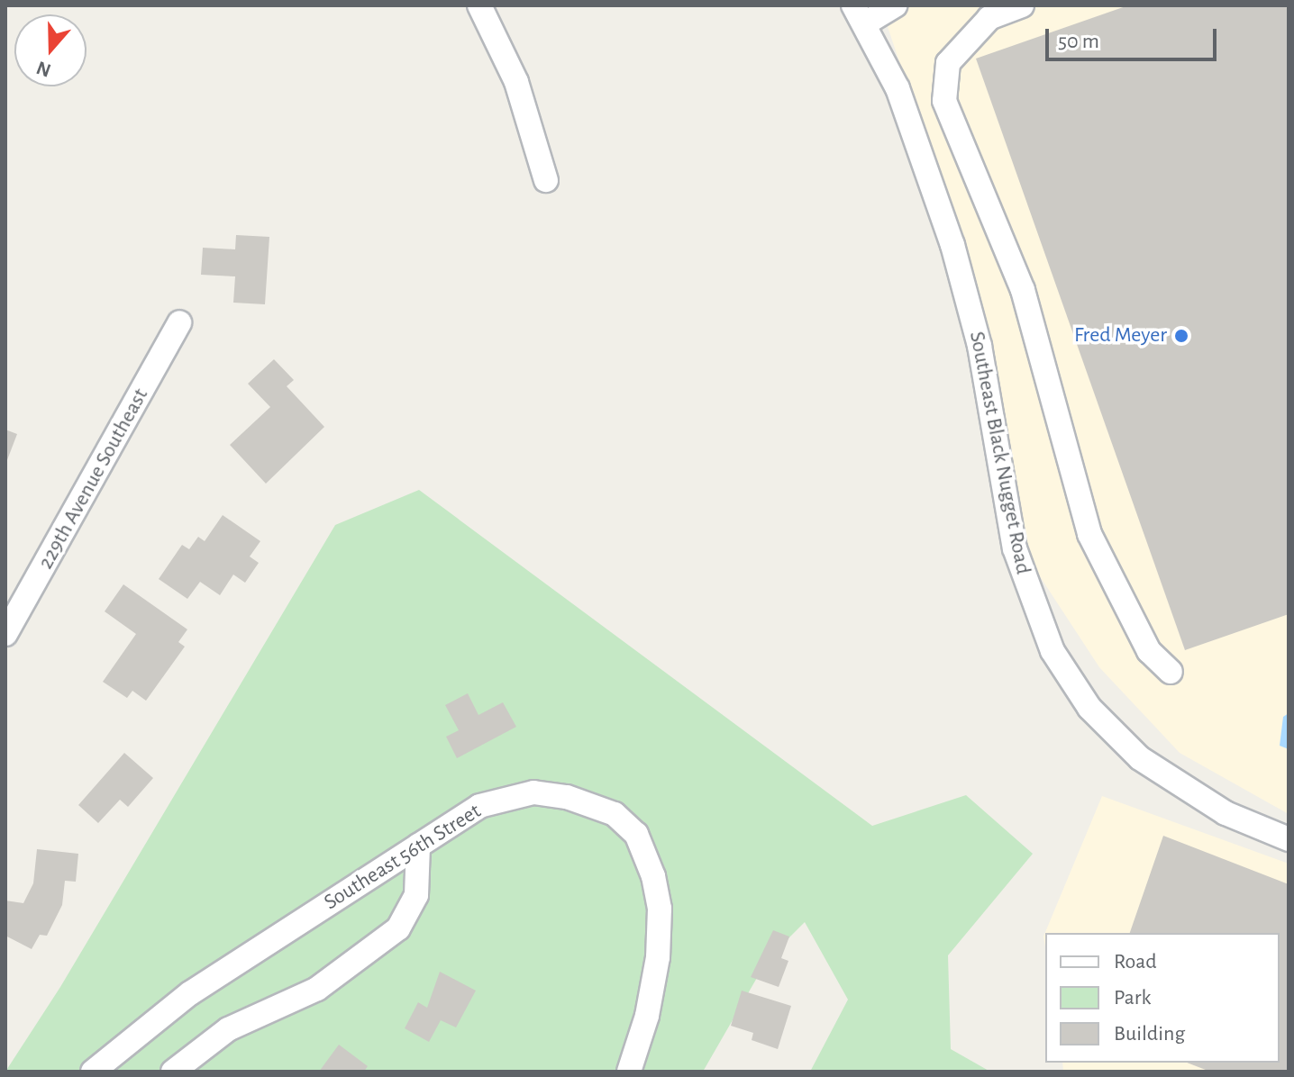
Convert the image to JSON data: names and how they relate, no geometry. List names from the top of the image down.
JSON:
{
  "streets": {
    "street": ["Southeast Black Nugget Road", "229th Avenue Southeast", "Southeast 56th Street"]
  },
  "places": ["Fred Meyer"],
  "legend": ["Road", "Park", "Building"],
  "scale_bar": "50 m",
  "north": "bottom"
}
